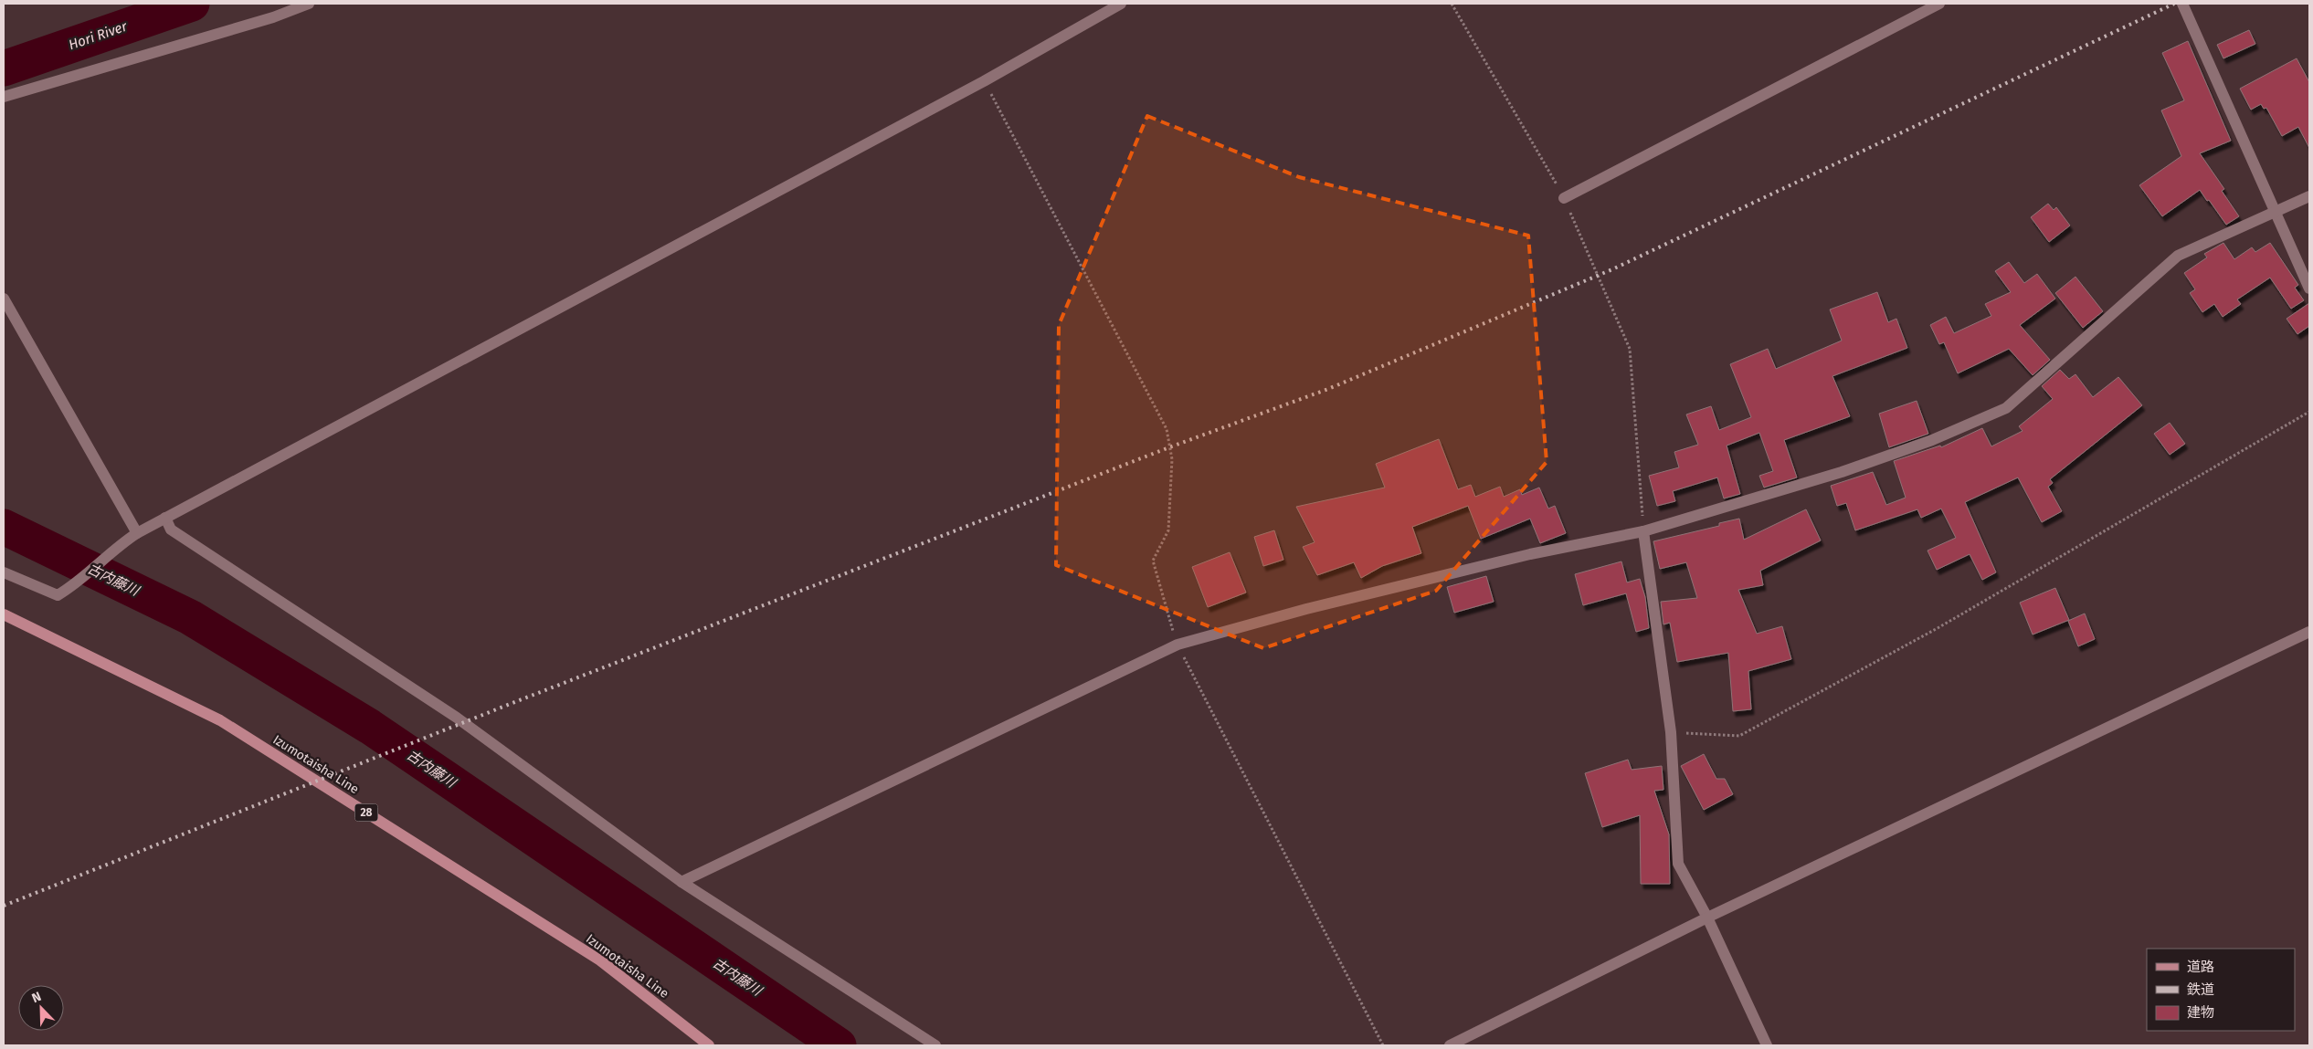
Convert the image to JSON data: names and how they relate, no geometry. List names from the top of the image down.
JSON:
{
  "streets": {
    "main road": ["Izumotaisha Line", "28"]
  },
  "water": ["Hori River", "古内藤川"],
  "legend": ["道路", "鉄道", "建物"],
  "north": "top left"
}
